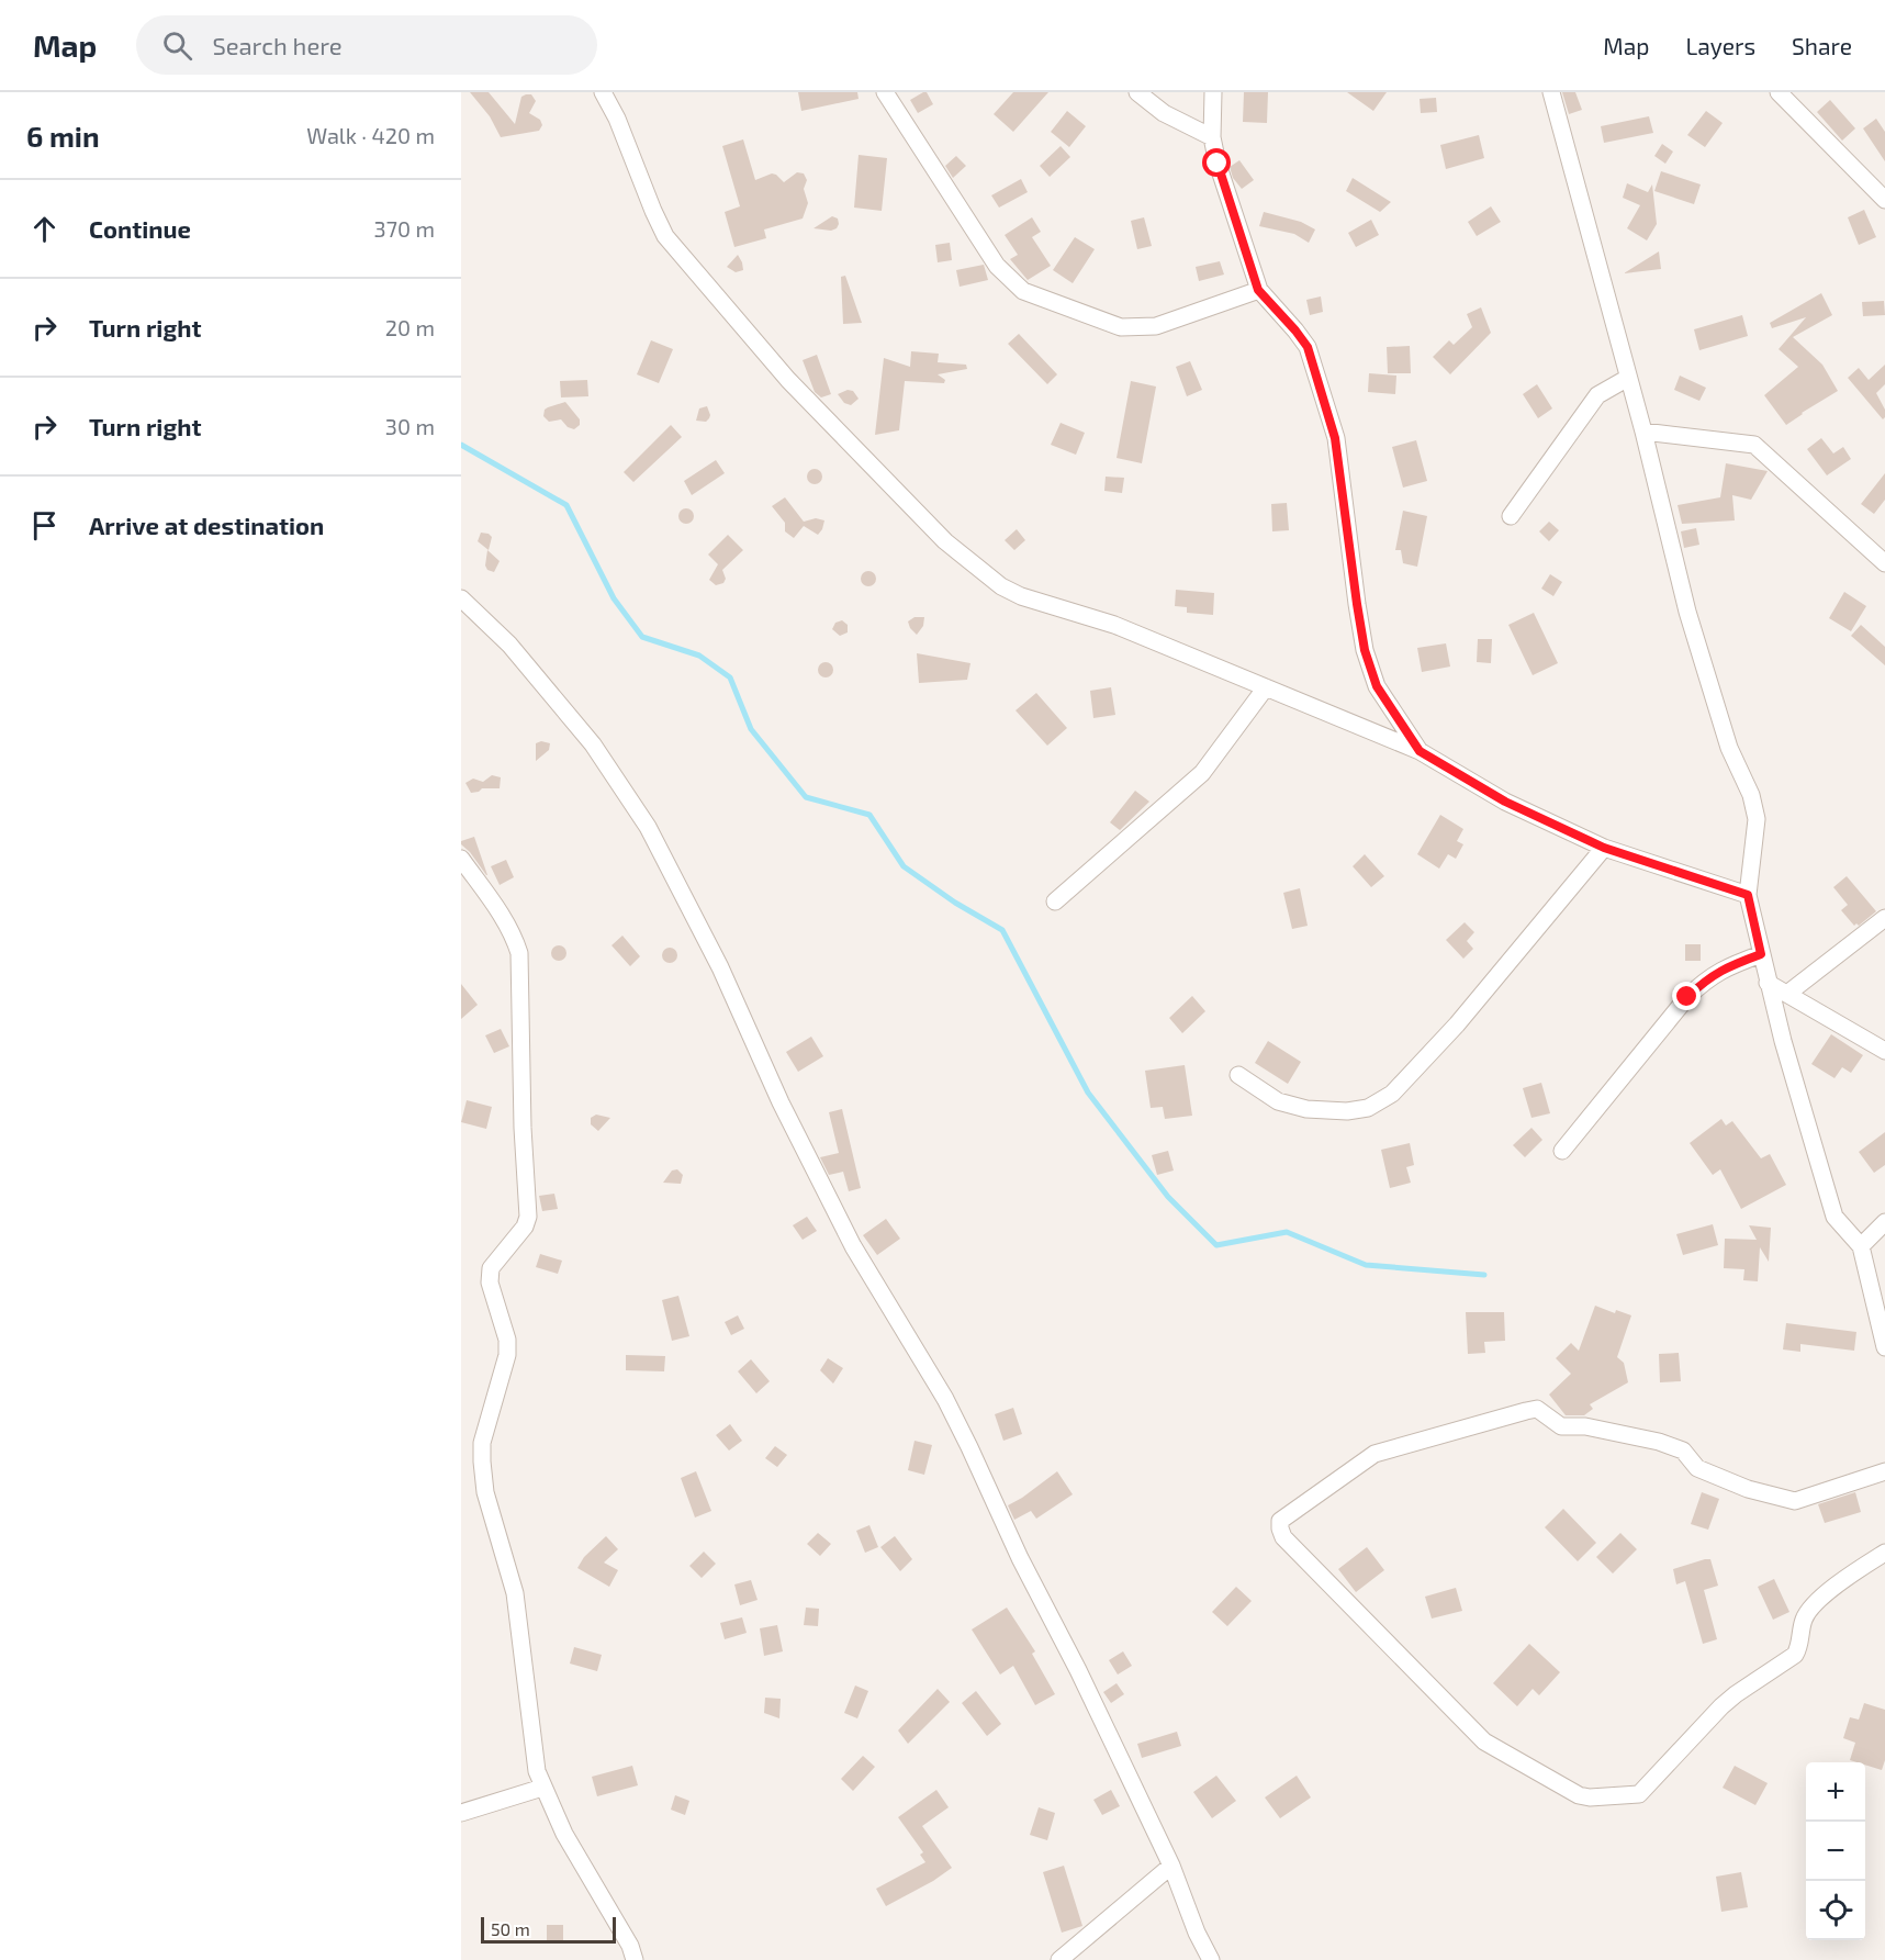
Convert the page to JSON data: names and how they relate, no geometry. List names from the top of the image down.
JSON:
{
  "scale_bar": "50 m",
  "page": {
    "header": "Map",
    "search": "Search here",
    "nav": ["Map", "Layers", "Share"],
    "heading": ["6 min", "Walk · 420 m"],
    "list": [
      ["Continue", "370 m"],
      ["Turn right", "20 m"],
      ["Turn right", "30 m"],
      "Arrive at destination"
    ],
    "map_buttons": ["+", "−"],
    "scale": "50 m"
  }
}
